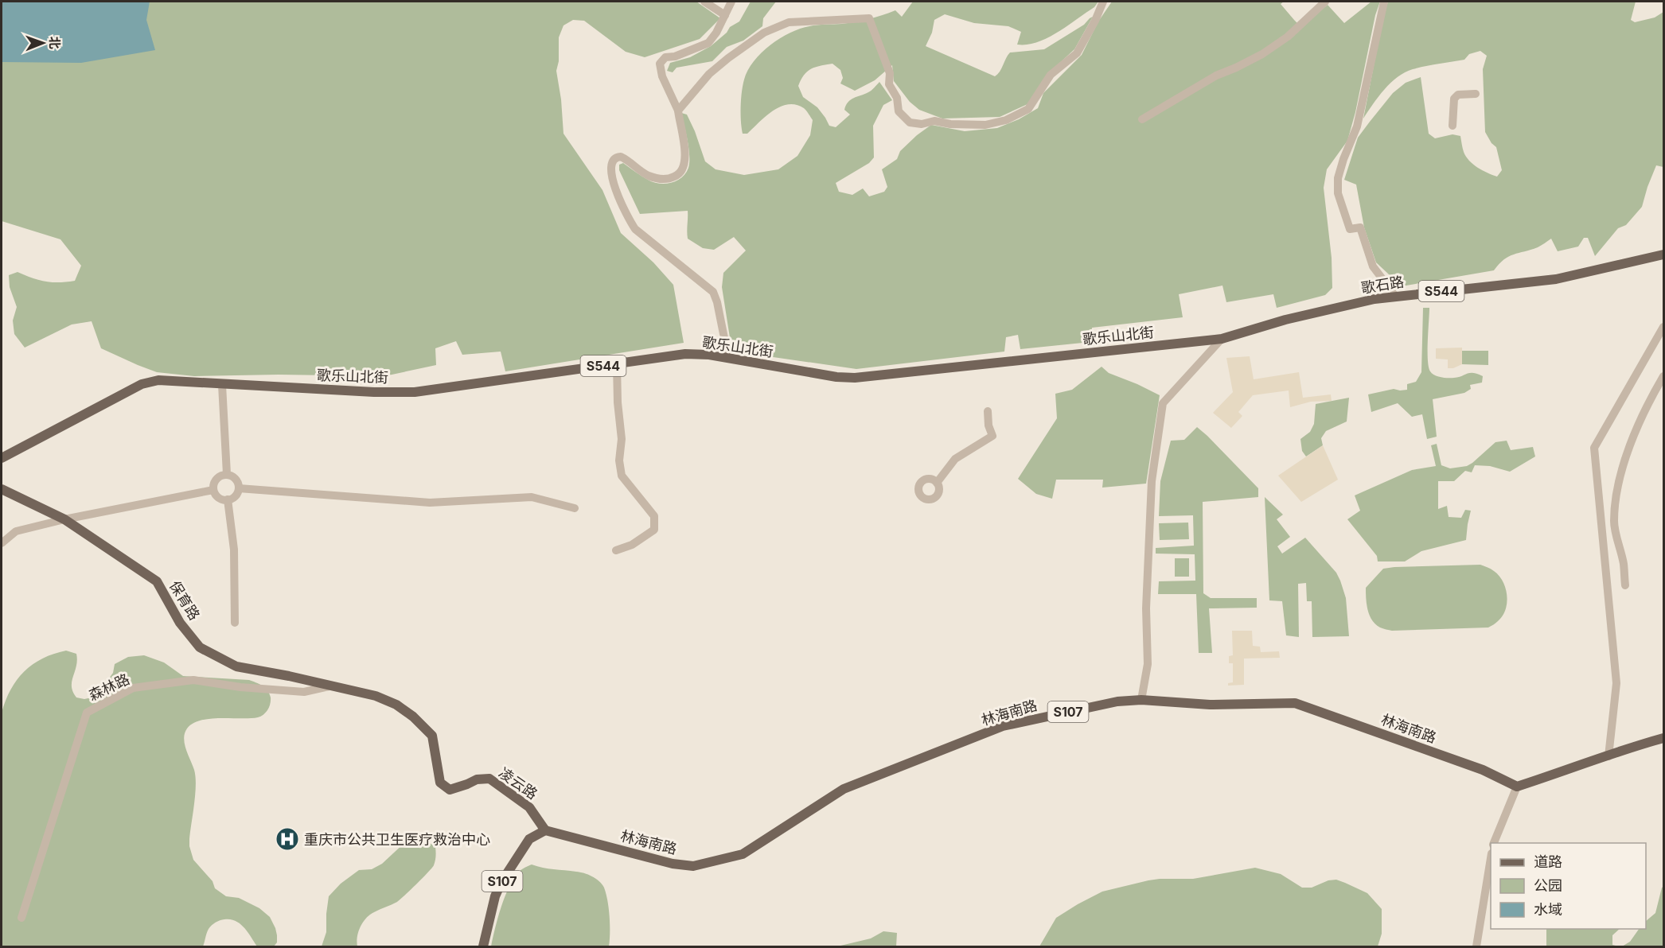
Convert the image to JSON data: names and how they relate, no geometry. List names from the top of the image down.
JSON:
{
  "streets": {
    "main road": [
      "歌石路",
      "S544",
      "歌乐山北街",
      "保育路",
      "S107",
      "林海南路",
      "凌云路"
    ],
    "street": ["森林路"]
  },
  "crossings": [
    ["歌石路", "歌乐山北街"],
    ["保育路", "森林路"],
    ["保育路", "凌云路"],
    ["森林路", "凌云路"],
    ["S107", "林海南路"],
    ["S107", "凌云路"],
    ["林海南路", "凌云路"]
  ],
  "places": {
    "hospital": ["重庆市公共卫生医疗救治中心"]
  },
  "legend": ["道路", "公园", "水域"],
  "north": "right"
}
